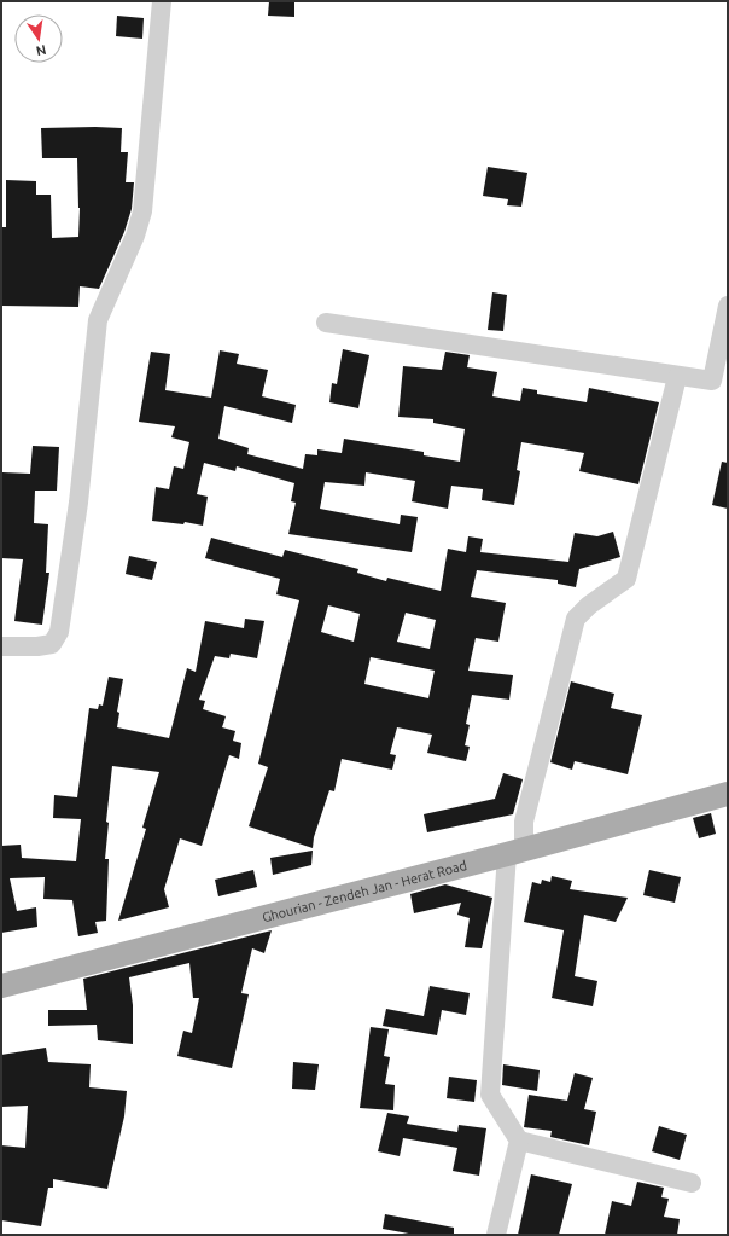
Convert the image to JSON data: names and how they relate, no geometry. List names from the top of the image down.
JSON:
{
  "streets": {
    "main road": ["Ghourian - Zendeh Jan - Herat Road"]
  },
  "north": "bottom"
}
